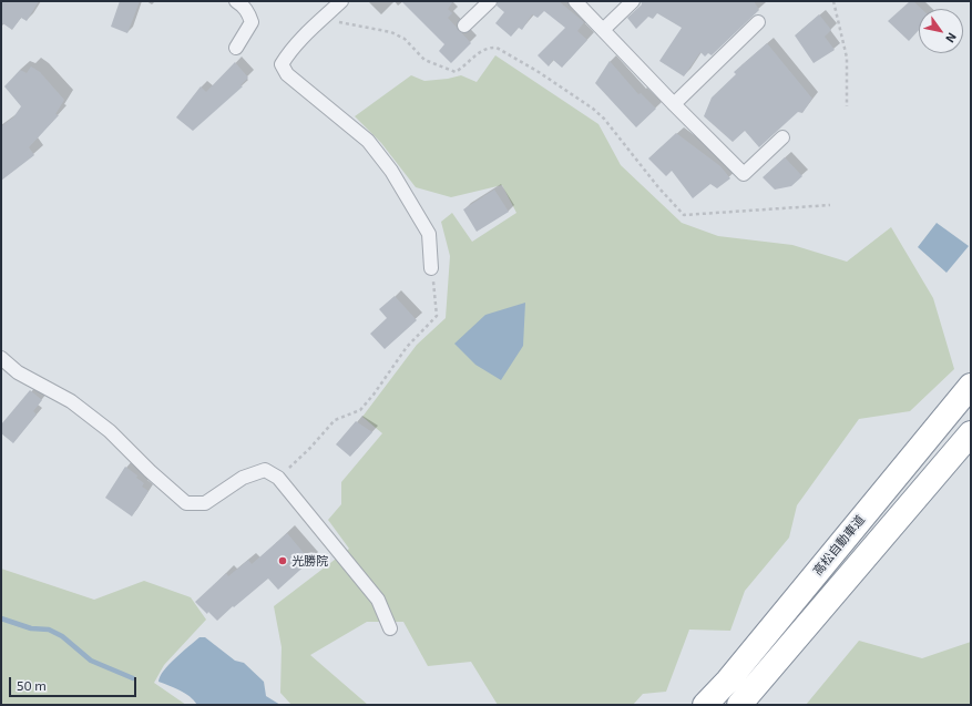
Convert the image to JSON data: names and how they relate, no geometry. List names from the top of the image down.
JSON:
{
  "streets": {
    "highway": ["高松自動車道"]
  },
  "places": ["光勝院"],
  "scale_bar": "50 m",
  "north": "bottom right"
}
